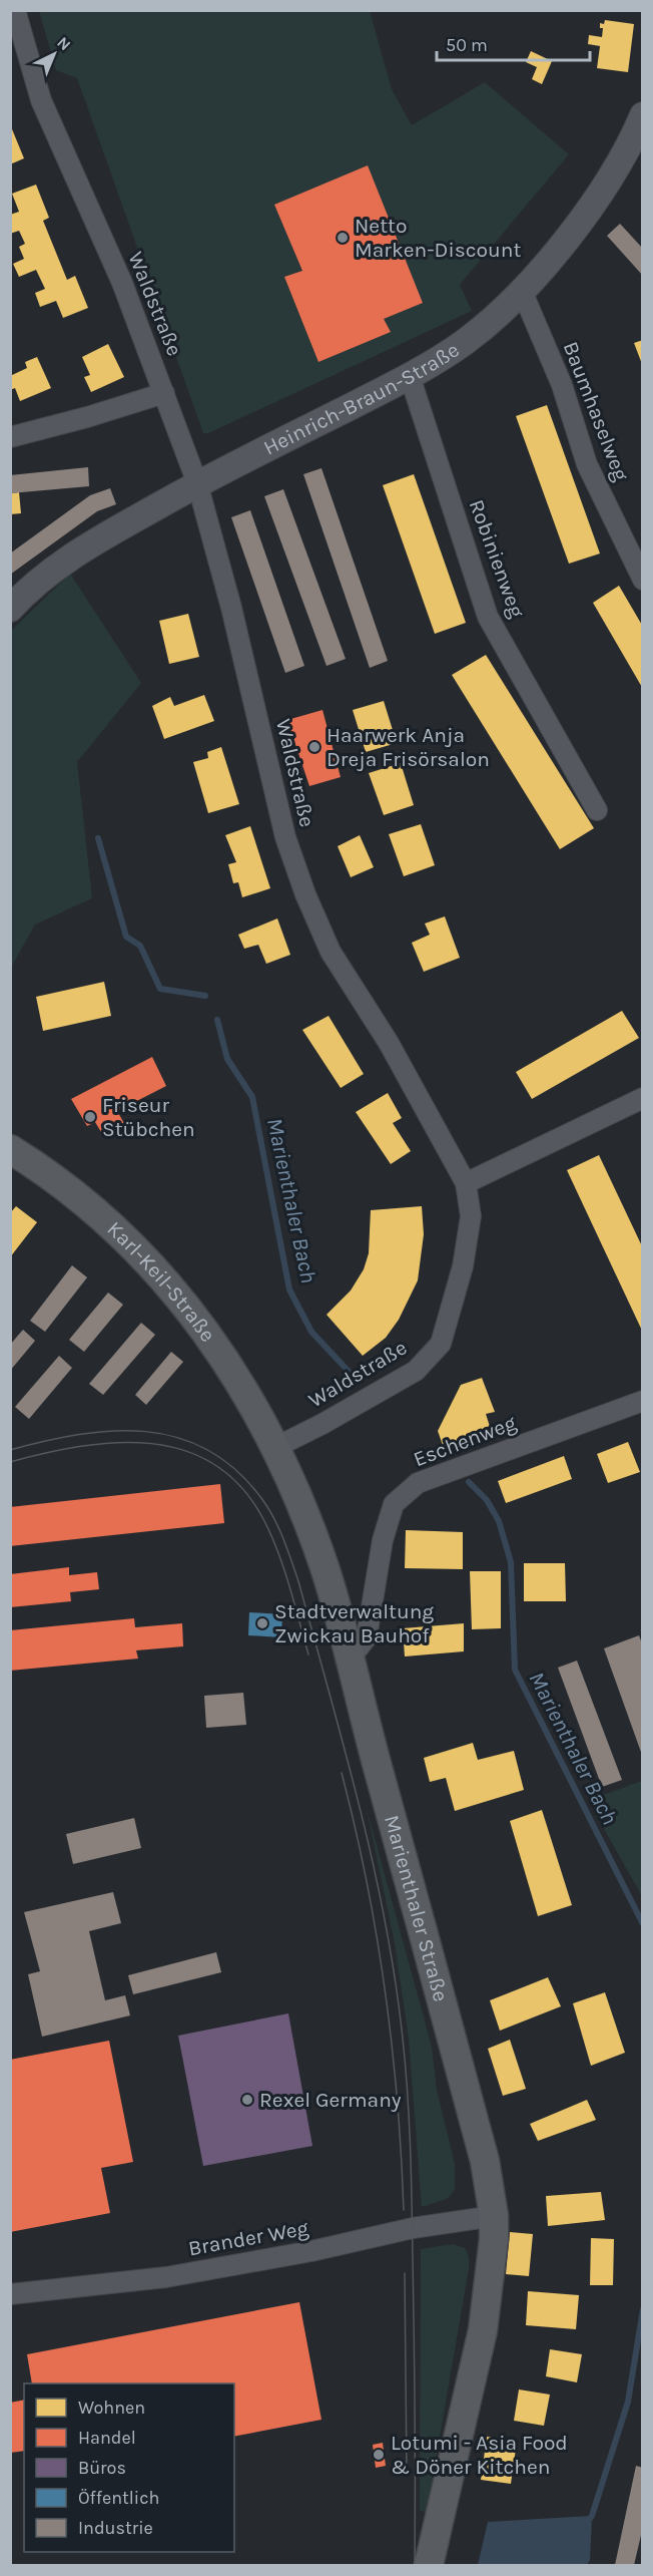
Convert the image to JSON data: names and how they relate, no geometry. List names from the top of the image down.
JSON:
{
  "streets": {
    "main road": ["Karl-Keil-Straße", "Marienthaler Straße"],
    "street": [
      "Waldstraße",
      "Heinrich-Braun-Straße",
      "Baumhaselweg",
      "Robinienweg",
      "Eschenweg",
      "Brander Weg"
    ]
  },
  "crossings": [
    ["Waldstraße", "Heinrich-Braun-Straße"],
    ["Waldstraße", "Karl-Keil-Straße"],
    ["Waldstraße", "Marienthaler Straße"],
    ["Heinrich-Braun-Straße", "Baumhaselweg"],
    ["Heinrich-Braun-Straße", "Robinienweg"],
    ["Karl-Keil-Straße", "Marienthaler Straße"],
    ["Eschenweg", "Marienthaler Straße"],
    ["Marienthaler Straße", "Brander Weg"]
  ],
  "water": ["Marienthaler Bach"],
  "places": [
    "Netto Marken-Discount",
    "Haarwerk Anja Dreja Frisörsalon",
    "Friseur Stübchen",
    "Stadtverwaltung Zwickau Bauhof",
    "Rexel Germany",
    "Lotumi - Asia Food & Döner Kitchen"
  ],
  "legend": [
    "Wohnen",
    "Handel",
    "Büros",
    "Öffentlich",
    "Industrie"
  ],
  "scale_bar": "50 m",
  "north": "top right"
}
